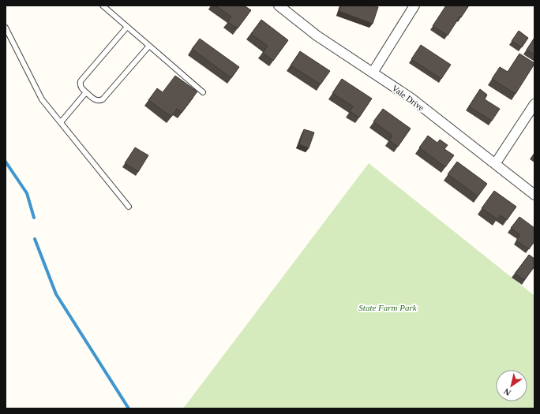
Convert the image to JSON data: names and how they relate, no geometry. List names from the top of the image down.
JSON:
{
  "streets": {
    "street": ["Vale Drive"]
  },
  "parks": ["State Farm Park"],
  "north": "bottom left"
}
